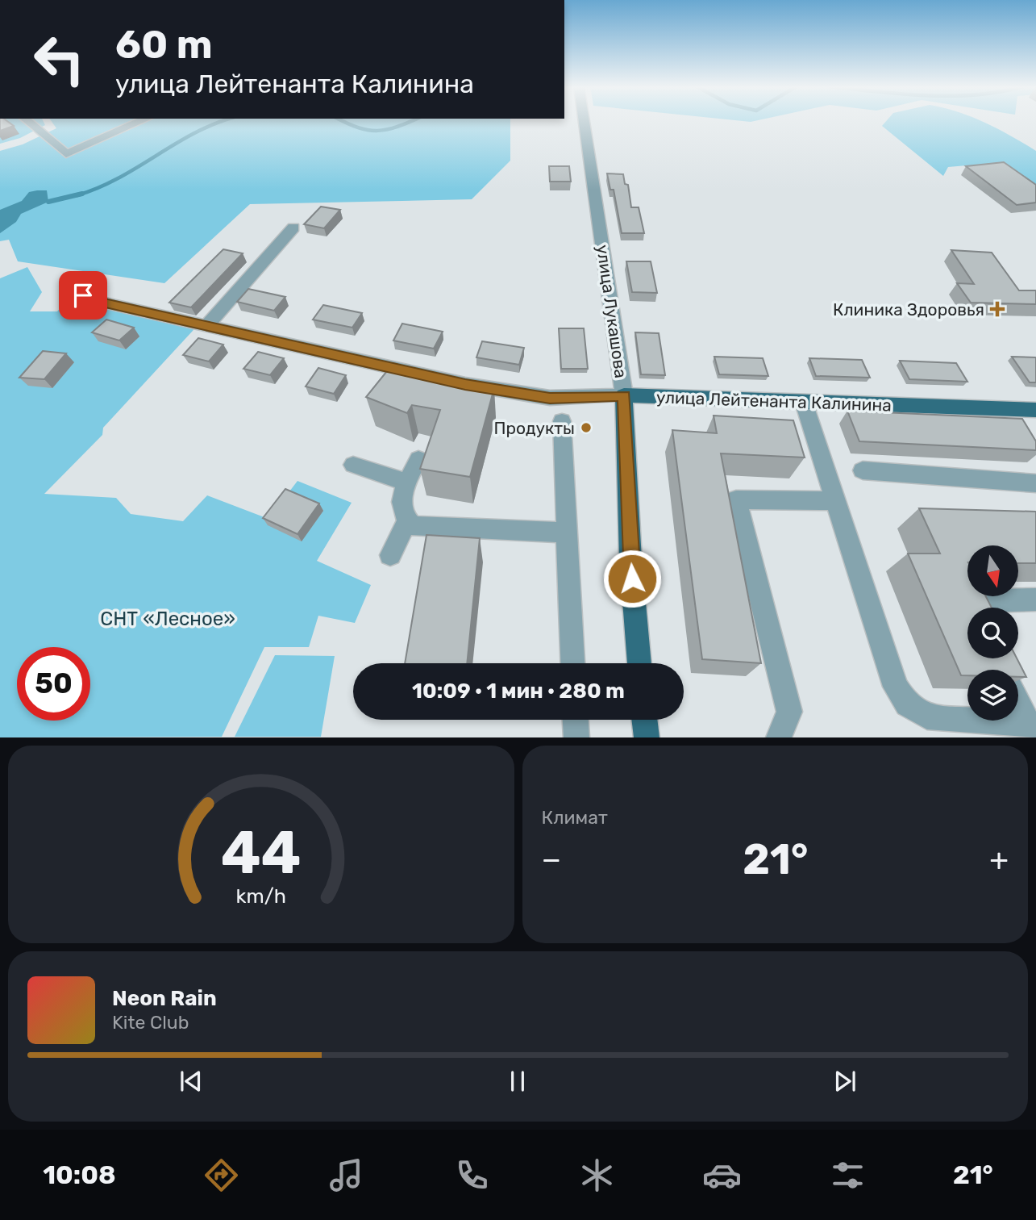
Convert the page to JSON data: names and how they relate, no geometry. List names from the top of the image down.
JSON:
{
  "streets": {
    "main road": ["улица Лукашова", "улица Лейтенанта Калинина"]
  },
  "crossings": [
    ["улица Лукашова", "улица Лейтенанта Калинина"]
  ],
  "parks": ["СНТ «Лесное»"],
  "places": {
    "health": ["Клиника Здоровья"],
    "other": ["Продукты"]
  },
  "north": "bottom",
  "page": {
    "turn": ["60 m", "улица Лейтенанта Калинина"],
    "limit": "50",
    "trip": "10:09 · 1 мин · 280 m",
    "tile": "Климат",
    "heat": ["−", "21°", "+"],
    "song": ["Neon Rain", "Kite Club"],
    "tabs": ["10:08", "21°"],
    "gauge": ["44", "km/h"]
  }
}
